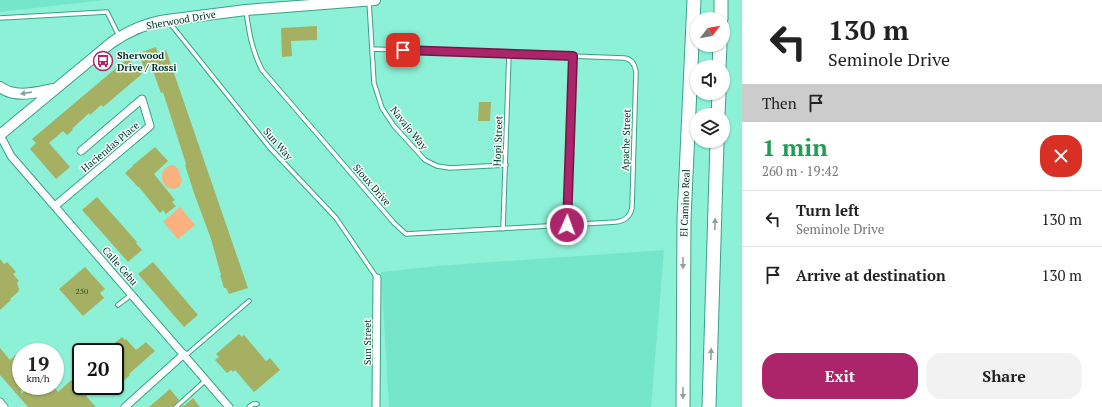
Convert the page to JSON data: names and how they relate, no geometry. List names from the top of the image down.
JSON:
{
  "streets": {
    "highway": ["El Camino Real"],
    "main road": ["Sherwood Drive"],
    "street": ["Haciendas Place", "Calle Cebu", "Sun Street"],
    "lane": [
      "Navajo Way",
      "Apache Street",
      "Hopi Street",
      "Sun Way",
      "Sioux Drive"
    ]
  },
  "crossings": [
    ["Sherwood Drive", "Navajo Way"],
    ["Sherwood Drive", "Sun Way"],
    ["Sherwood Drive", "Sioux Drive"],
    ["Sherwood Drive", "Calle Cebu"],
    ["Navajo Way", "Hopi Street"],
    ["Apache Street", "Sioux Drive"],
    ["Hopi Street", "Sioux Drive"],
    ["Sun Way", "Sun Street"],
    ["Haciendas Place", "Calle Cebu"]
  ],
  "places": {
    "bus stop": ["Sherwood Drive / Rossi"]
  },
  "house_numbers": ["250"],
  "north": "top right",
  "page": {
    "turn": ["130 m", "Seminole Drive"],
    "then": "Then",
    "heading": ["1 min", "260 m · 19:42"],
    "list": [
      {
        "name": "Turn left",
        "note": "Seminole Drive",
        "value": "130 m"
      },
      {
        "name": "Arrive at destination",
        "value": "130 m"
      }
    ],
    "speed": "19 km/h",
    "limit": "20",
    "buttons": ["Exit", "Share"]
  }
}
